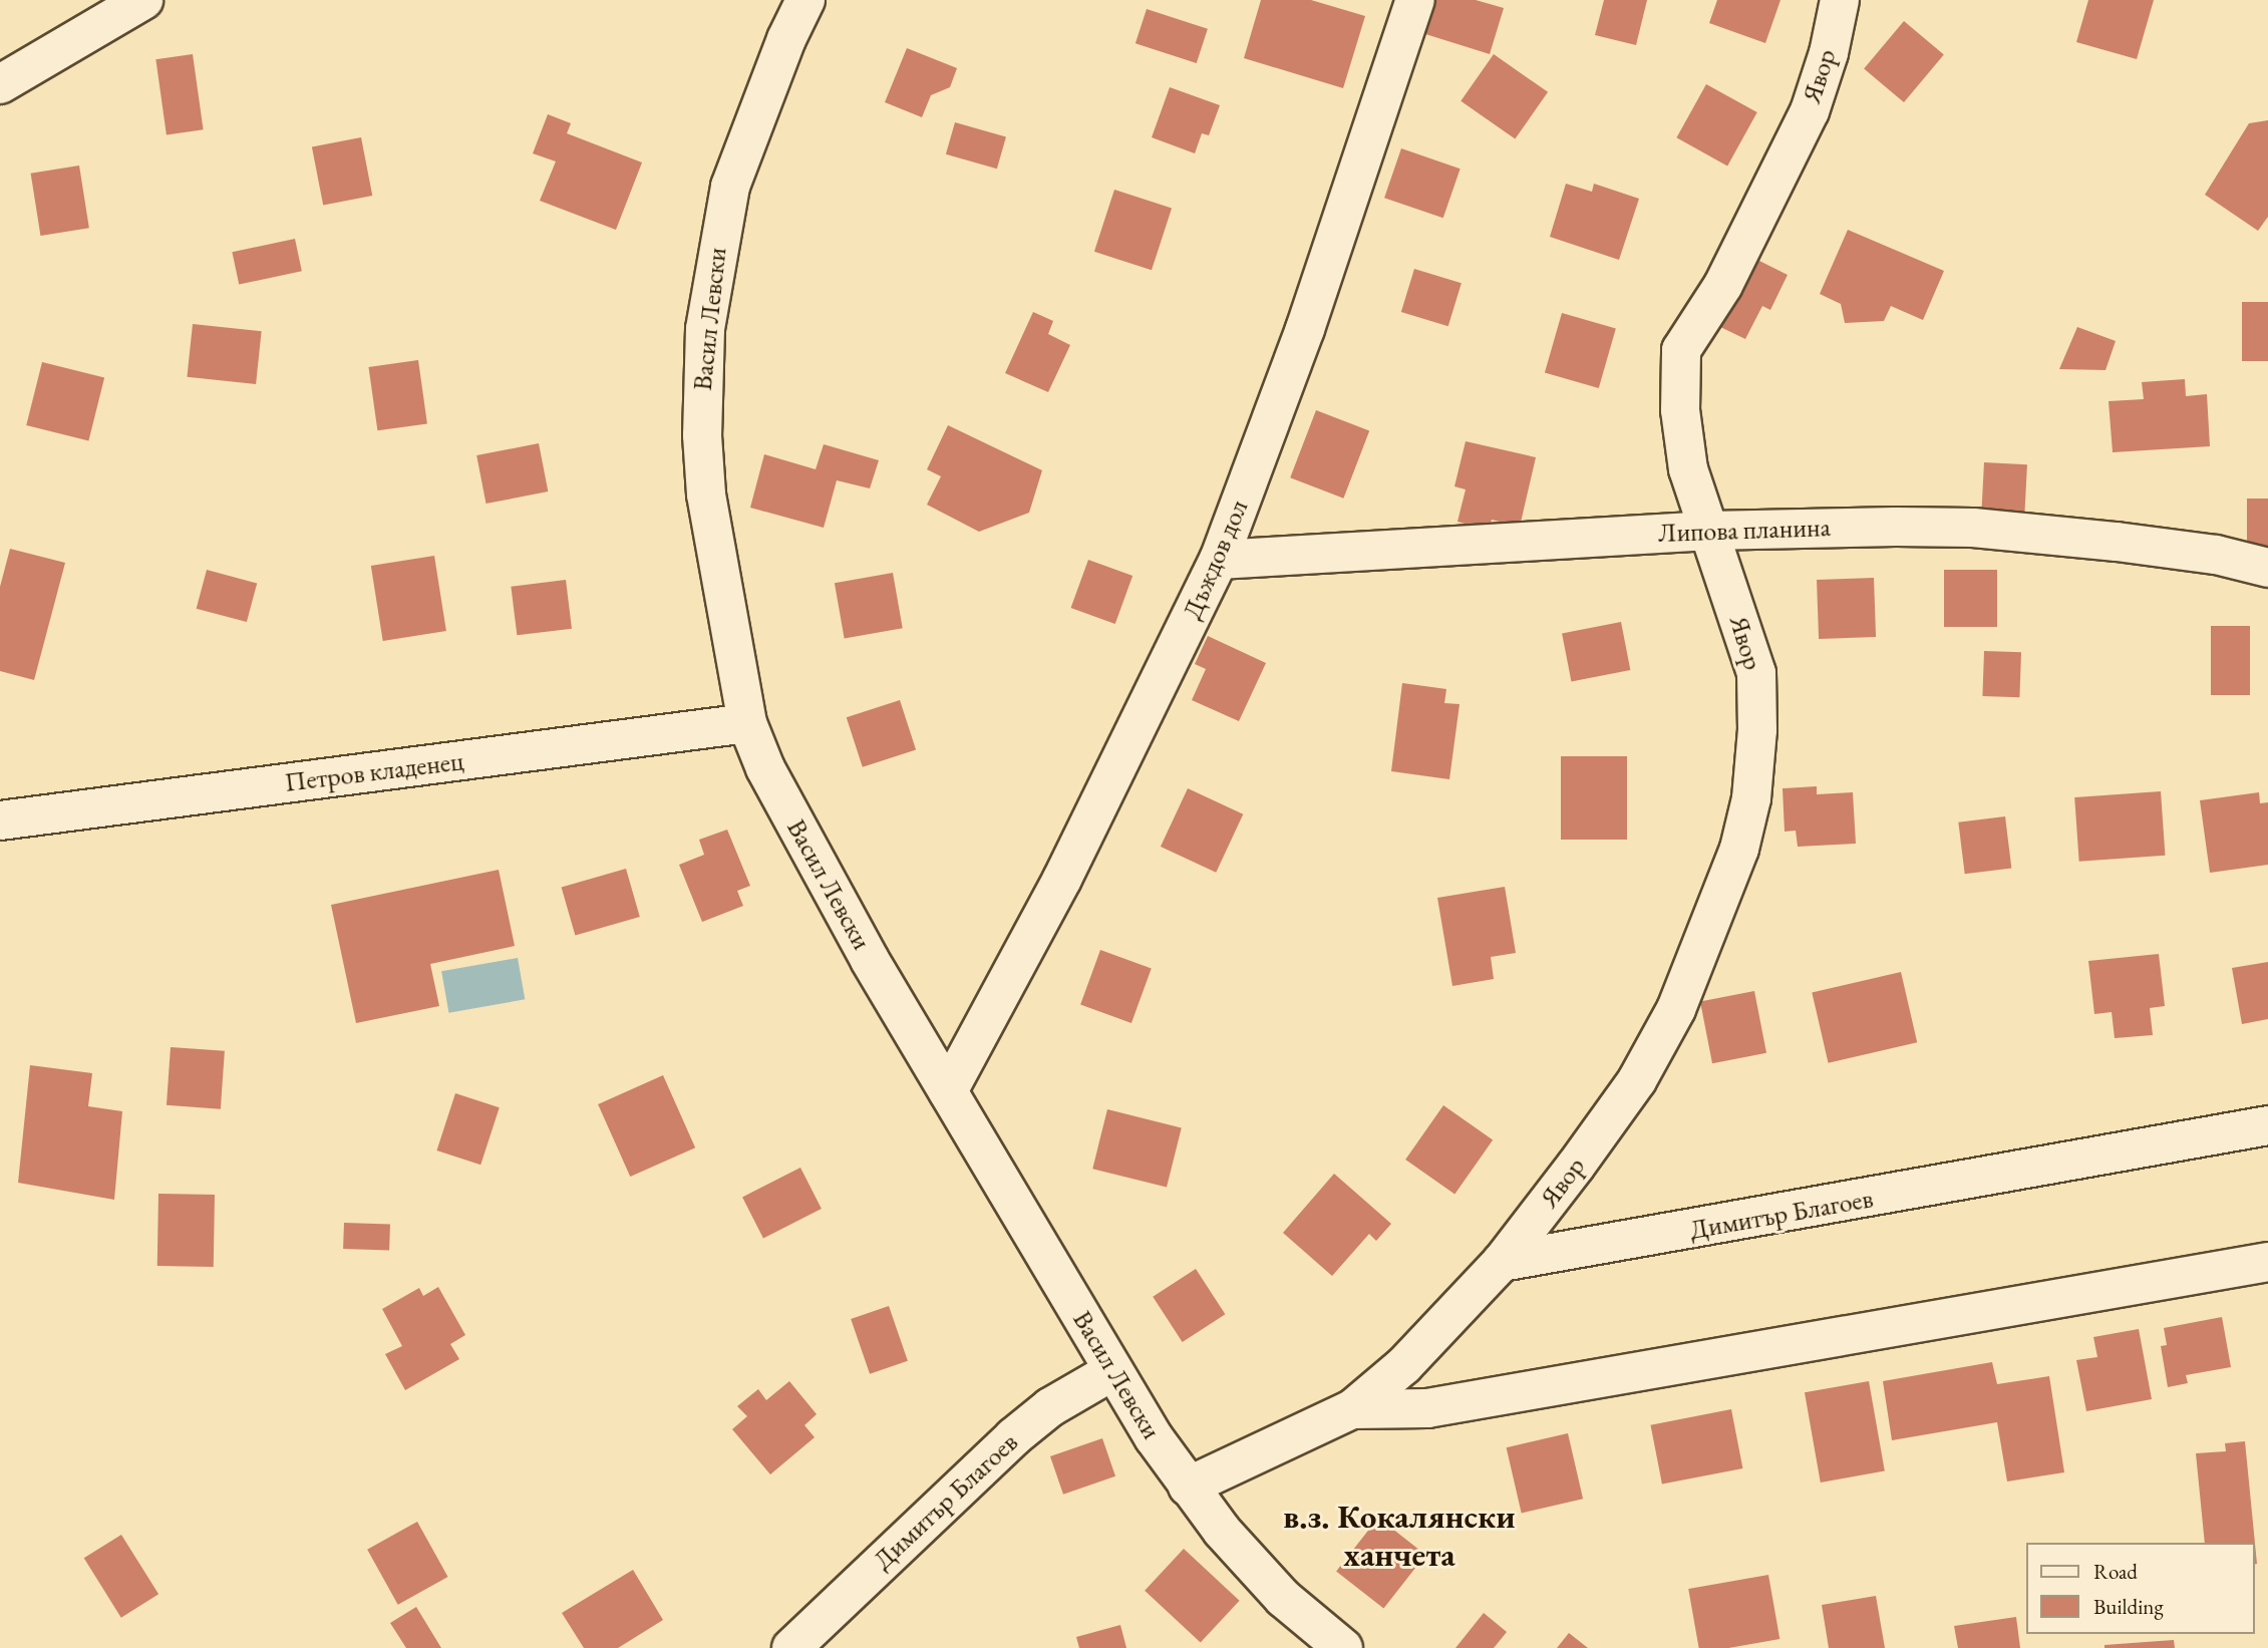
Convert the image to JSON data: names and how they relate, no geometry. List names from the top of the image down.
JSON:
{
  "streets": {
    "street": [
      "Явор",
      "Васил Левски",
      "Липова планина",
      "Дъждов дол",
      "Петров кладенец",
      "Димитър Благоев"
    ]
  },
  "crossings": [
    ["Явор", "Липова планина"],
    ["Явор", "Димитър Благоев"],
    ["Васил Левски", "Дъждов дол"],
    ["Васил Левски", "Петров кладенец"],
    ["Васил Левски", "Димитър Благоев"],
    ["Липова планина", "Дъждов дол"]
  ],
  "districts": ["в.з. Кокалянски ханчета"],
  "legend": ["Road", "Building"]
}
